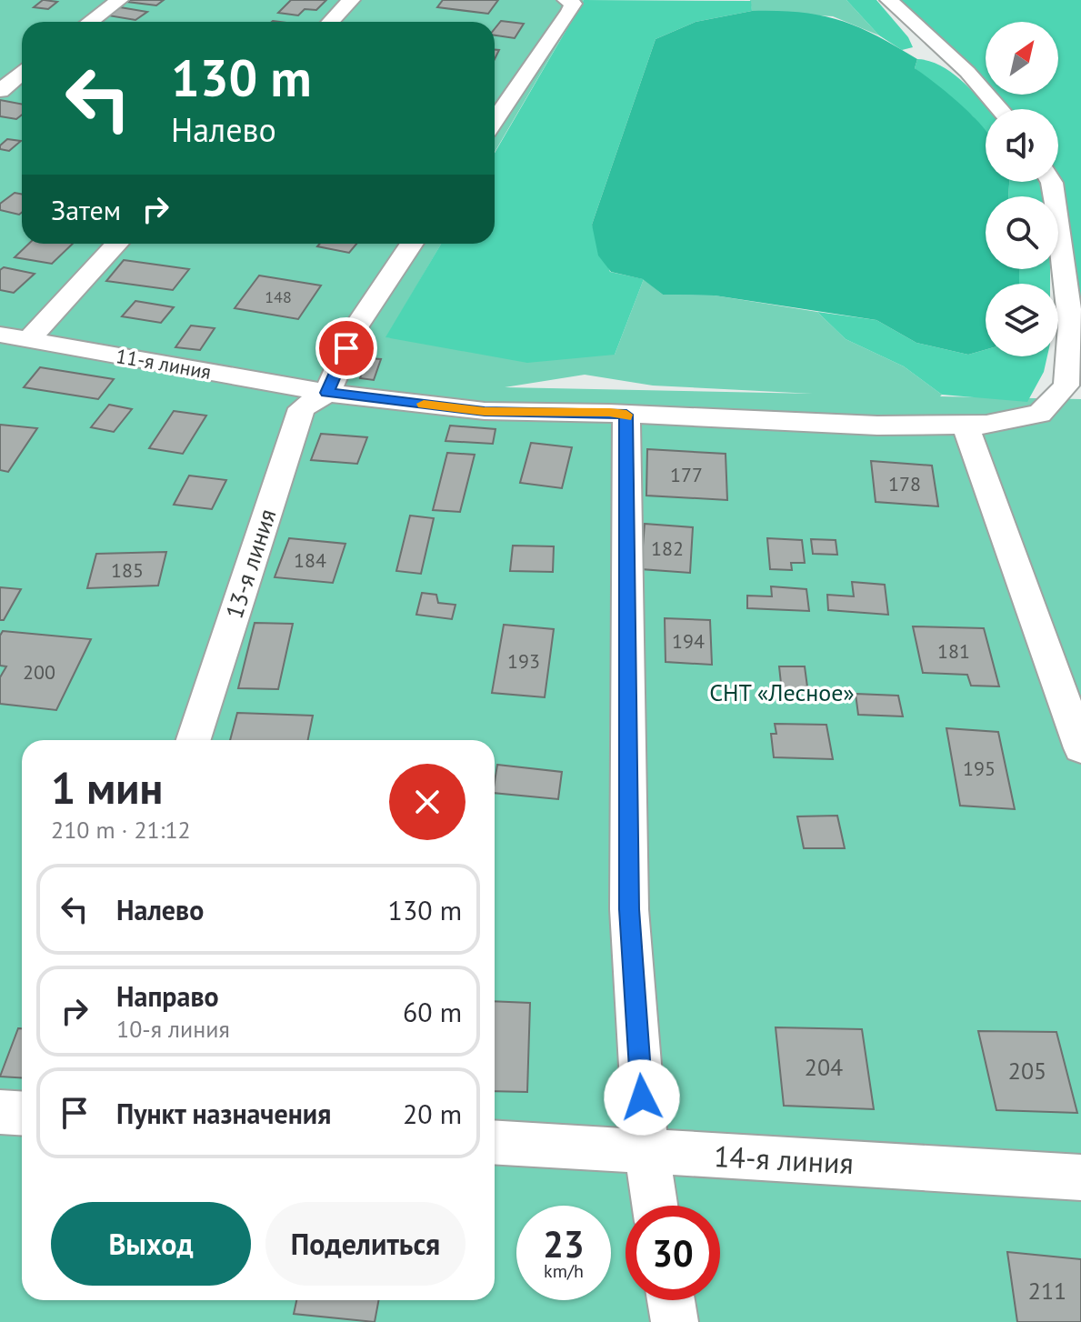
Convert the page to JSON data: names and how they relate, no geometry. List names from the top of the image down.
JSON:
{
  "streets": {
    "street": ["11-я линия", "13-я линия", "14-я линия"]
  },
  "crossings": [
    ["11-я линия", "13-я линия"]
  ],
  "parks": ["СНТ «Лесное»"],
  "house_numbers": [
    "148",
    "177",
    "178",
    "182",
    "184",
    "185",
    "194",
    "181",
    "193",
    "200",
    "195",
    "204",
    "205",
    "211"
  ],
  "north": "top right",
  "page": {
    "turn": ["130 m", "Налево"],
    "then": "Затем",
    "heading": ["1 мин", "210 m · 21:12"],
    "list": [
      {
        "name": "Налево",
        "value": "130 m"
      },
      {
        "name": "Направо",
        "note": "10-я линия",
        "value": "60 m"
      },
      {
        "name": "Пункт назначения",
        "value": "20 m"
      }
    ],
    "buttons": ["Выход", "Поделиться"],
    "speed": "23 km/h",
    "limit": "30"
  }
}
